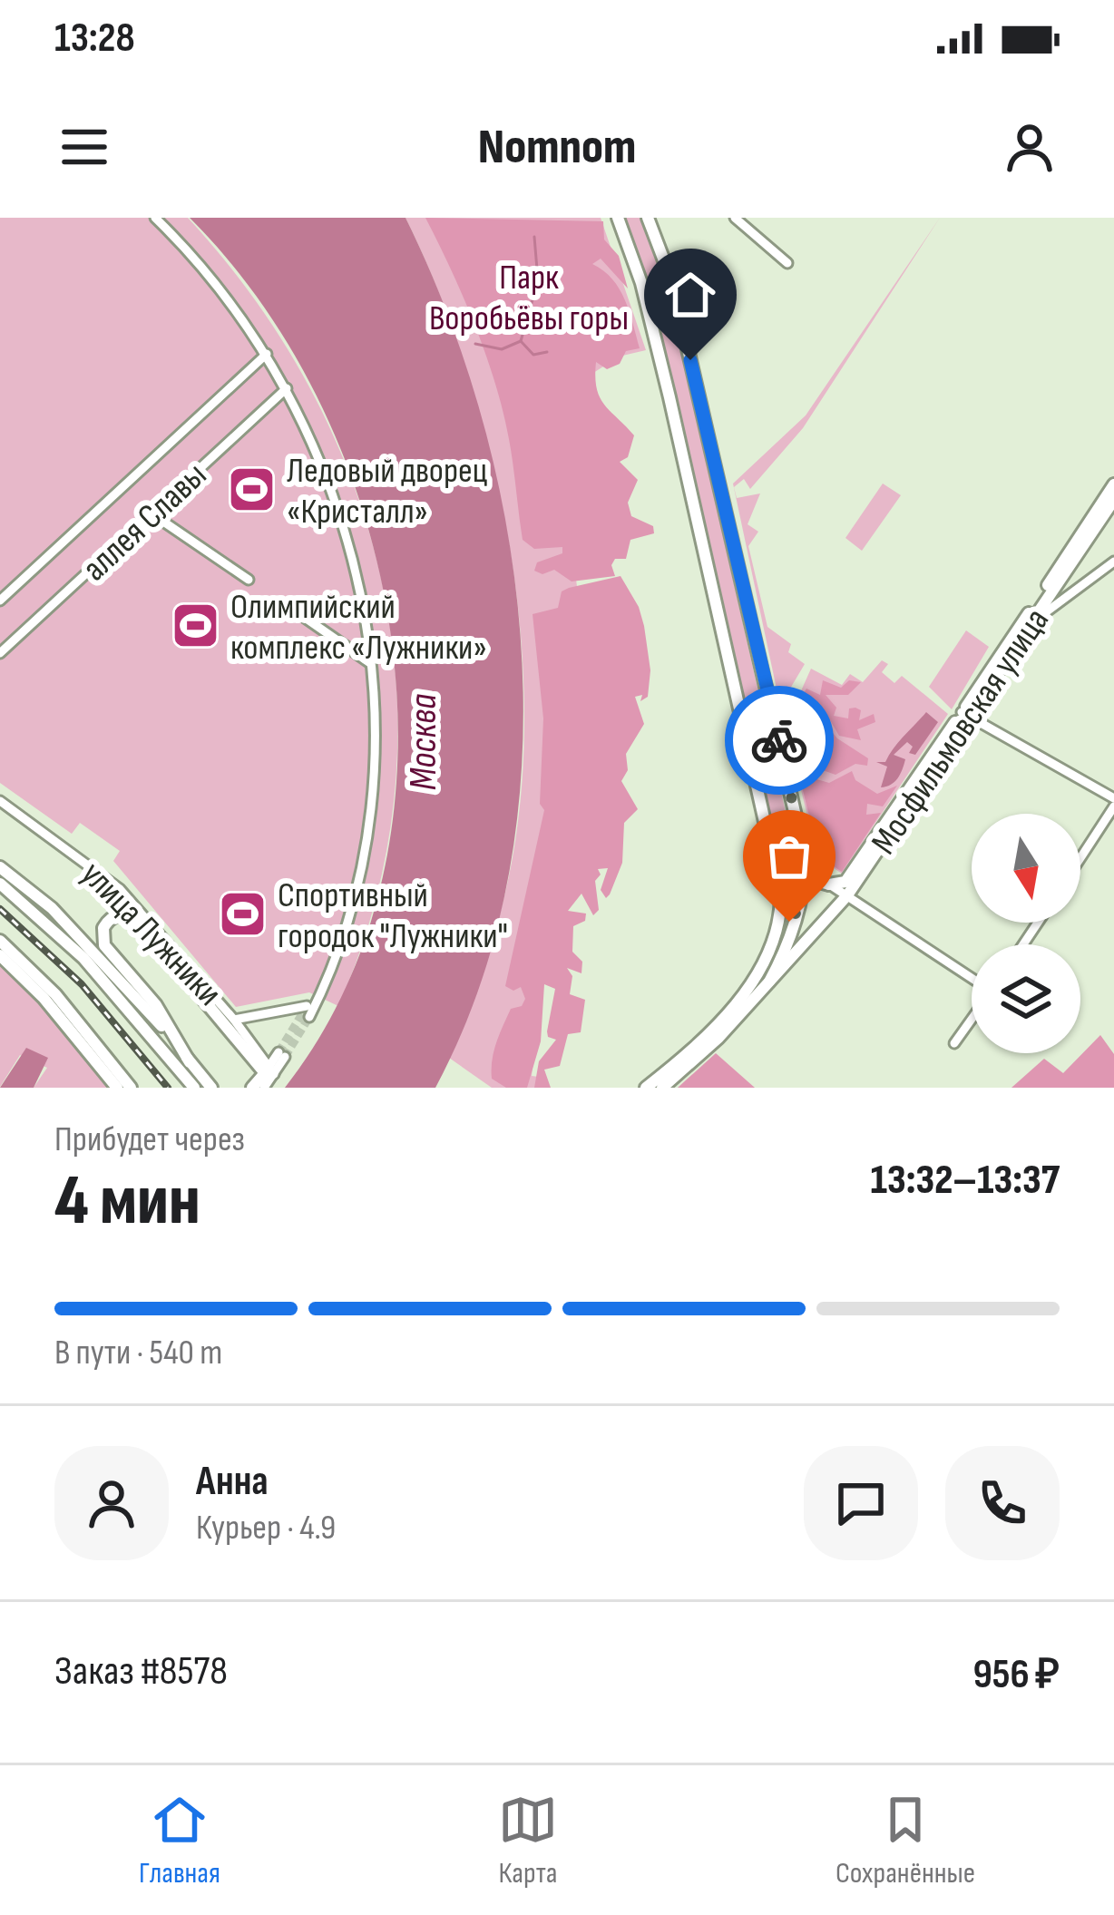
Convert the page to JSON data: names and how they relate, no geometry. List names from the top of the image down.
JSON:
{
  "streets": {
    "main road": ["Мосфильмовская улица"],
    "street": ["аллея Славы", "улица Лужники"]
  },
  "water": ["Москва"],
  "parks": ["Парк Воробьёвы горы"],
  "places": {
    "sports": ["Ледовый дворец «Кристалл»", "Олимпийский комплекс «Лужники»", "Спортивный городок \"Лужники\""]
  },
  "north": "bottom",
  "page": {
    "status": "13:28",
    "header": "Nomnom",
    "heading": ["4 мин", "Прибудет через", "13:32–13:37"],
    "panel": [
      "Анна",
      "Курьер · 4.9",
      "Заказ #8578",
      "956 ₽"
    ],
    "bar": "В пути · 540 m",
    "tabs": ["Главная", "Карта", "Сохранённые"]
  }
}
